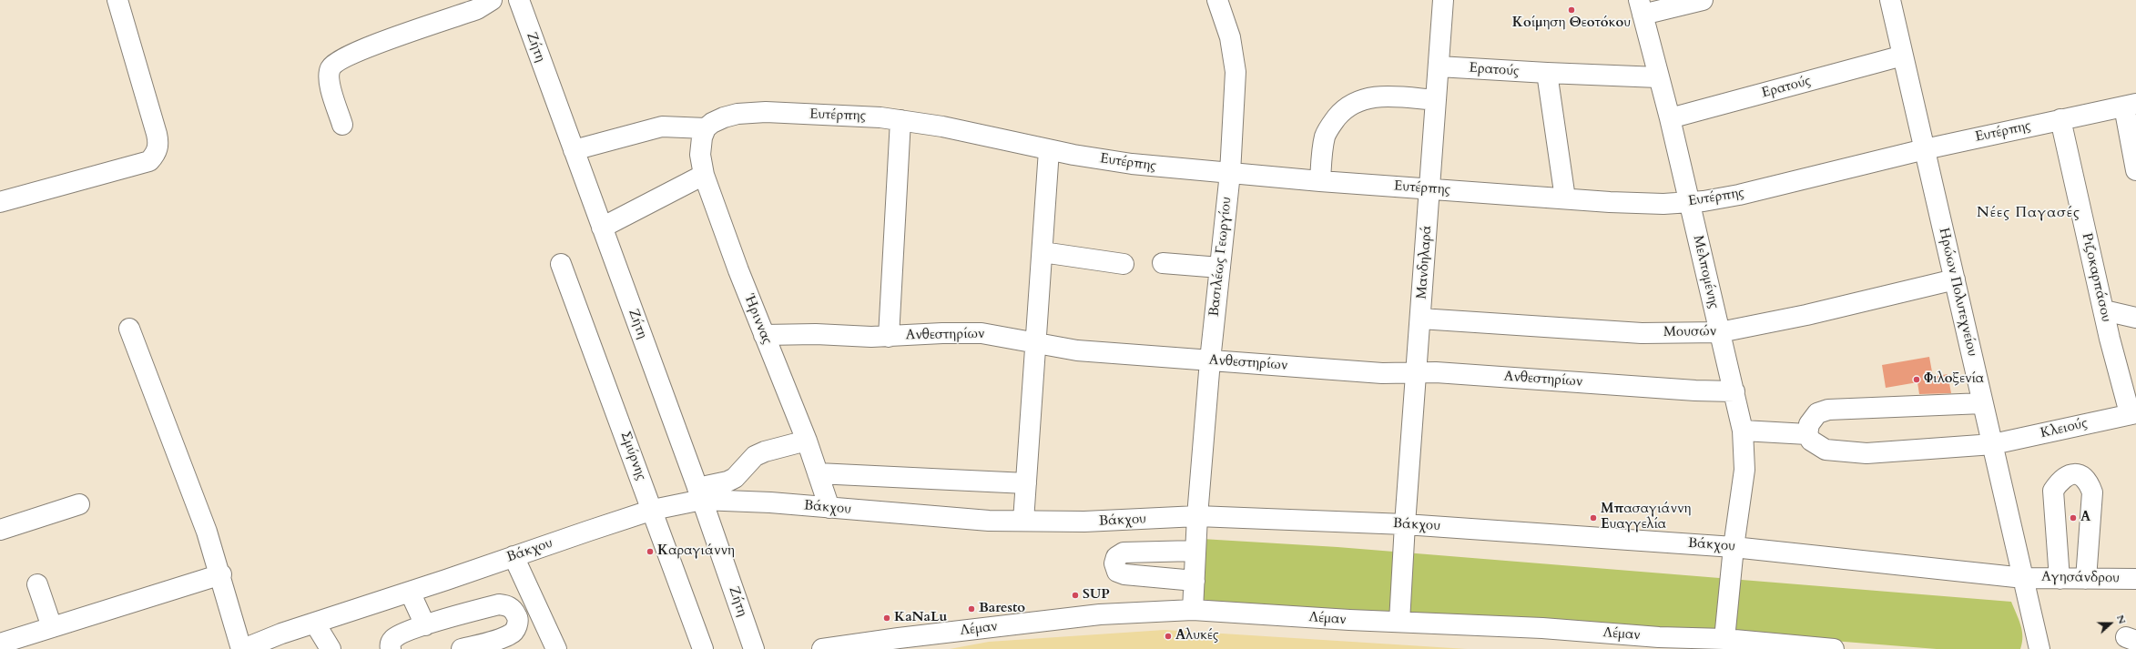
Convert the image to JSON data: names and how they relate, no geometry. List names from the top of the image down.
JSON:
{
  "streets": {
    "street": [
      "Ζήτη",
      "Ερατούς",
      "Ευτέρπης",
      "Βασιλέως Γεωργίου",
      "Μανδηλαρά",
      "Μελπομένης",
      "Ριζοκαρπάσου",
      "Ηρώων Πολυτεχνείου",
      "Ήριννας",
      "Μουσών",
      "Ανθεστηρίων",
      "Κλειούς",
      "Σμύρνης",
      "Βάκχου",
      "Αγησάνδρου",
      "Λέμαν"
    ]
  },
  "crossings": [
    ["Ζήτη", "Βάκχου"],
    ["Ερατούς", "Μανδηλαρά"],
    ["Ερατούς", "Μελπομένης"],
    ["Ερατούς", "Ηρώων Πολυτεχνείου"],
    ["Ευτέρπης", "Βασιλέως Γεωργίου"],
    ["Ευτέρπης", "Μανδηλαρά"],
    ["Ευτέρπης", "Μελπομένης"],
    ["Ευτέρπης", "Ριζοκαρπάσου"],
    ["Ευτέρπης", "Ηρώων Πολυτεχνείου"],
    ["Ευτέρπης", "Ήριννας"],
    ["Βασιλέως Γεωργίου", "Ανθεστηρίων"],
    ["Βασιλέως Γεωργίου", "Βάκχου"],
    ["Βασιλέως Γεωργίου", "Λέμαν"],
    ["Μανδηλαρά", "Μουσών"],
    ["Μανδηλαρά", "Ανθεστηρίων"],
    ["Μανδηλαρά", "Βάκχου"],
    ["Μανδηλαρά", "Λέμαν"],
    ["Μελπομένης", "Μουσών"],
    ["Μελπομένης", "Ανθεστηρίων"],
    ["Μελπομένης", "Βάκχου"],
    ["Μελπομένης", "Λέμαν"],
    ["Ριζοκαρπάσου", "Κλειούς"],
    ["Ηρώων Πολυτεχνείου", "Μουσών"],
    ["Ηρώων Πολυτεχνείου", "Κλειούς"],
    ["Ηρώων Πολυτεχνείου", "Βάκχου"],
    ["Ηρώων Πολυτεχνείου", "Αγησάνδρου"],
    ["Ήριννας", "Ανθεστηρίων"],
    ["Ήριννας", "Βάκχου"],
    ["Σμύρνης", "Βάκχου"],
    ["Βάκχου", "Αγησάνδρου"]
  ],
  "districts": ["Νέες Παγασές"],
  "places": [
    "Κοίμηση Θεοτόκου",
    "Φιλοξενία",
    "Μπασαγιάννη Ευαγγελία",
    "Α",
    "Καραγιάννη",
    "SUP",
    "Baresto",
    "KaNaLu",
    "Αλυκές"
  ],
  "north": "right"
}
